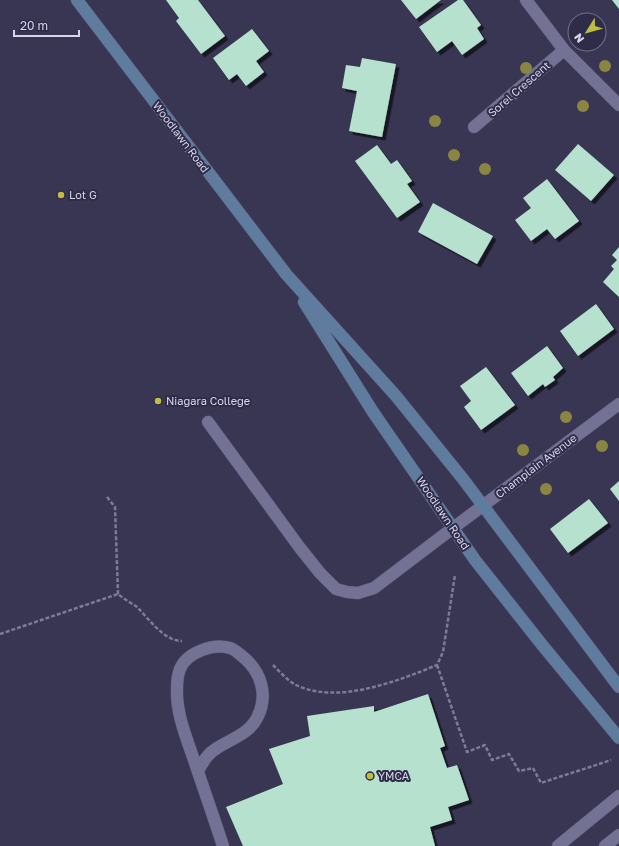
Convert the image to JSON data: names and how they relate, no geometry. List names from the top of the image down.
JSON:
{
  "streets": {
    "main road": ["Woodlawn Road"],
    "street": ["Sorel Crescent", "Champlain Avenue"]
  },
  "crossings": [
    ["Woodlawn Road", "Champlain Avenue"]
  ],
  "places": ["Lot G", "Niagara College", "YMCA"],
  "scale_bar": "20 m",
  "north": "bottom left"
}
